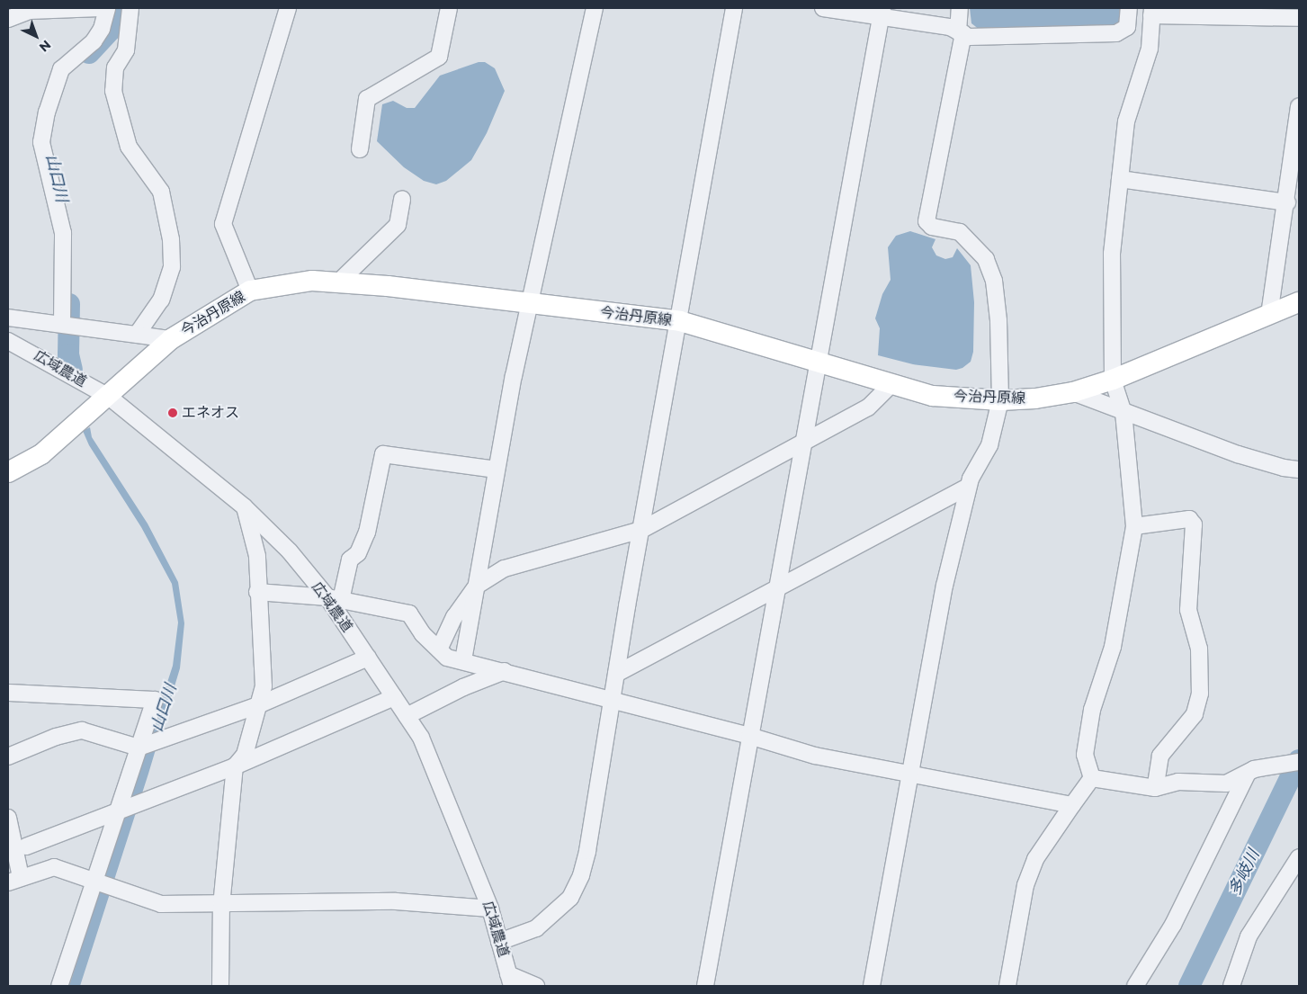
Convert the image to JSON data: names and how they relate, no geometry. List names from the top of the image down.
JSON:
{
  "streets": {
    "main road": ["今治丹原線"],
    "street": ["広域農道"]
  },
  "crossings": [
    ["今治丹原線", "広域農道"]
  ],
  "water": ["山口川", "多岐川"],
  "places": ["エネオス"],
  "north": "bottom right"
}
